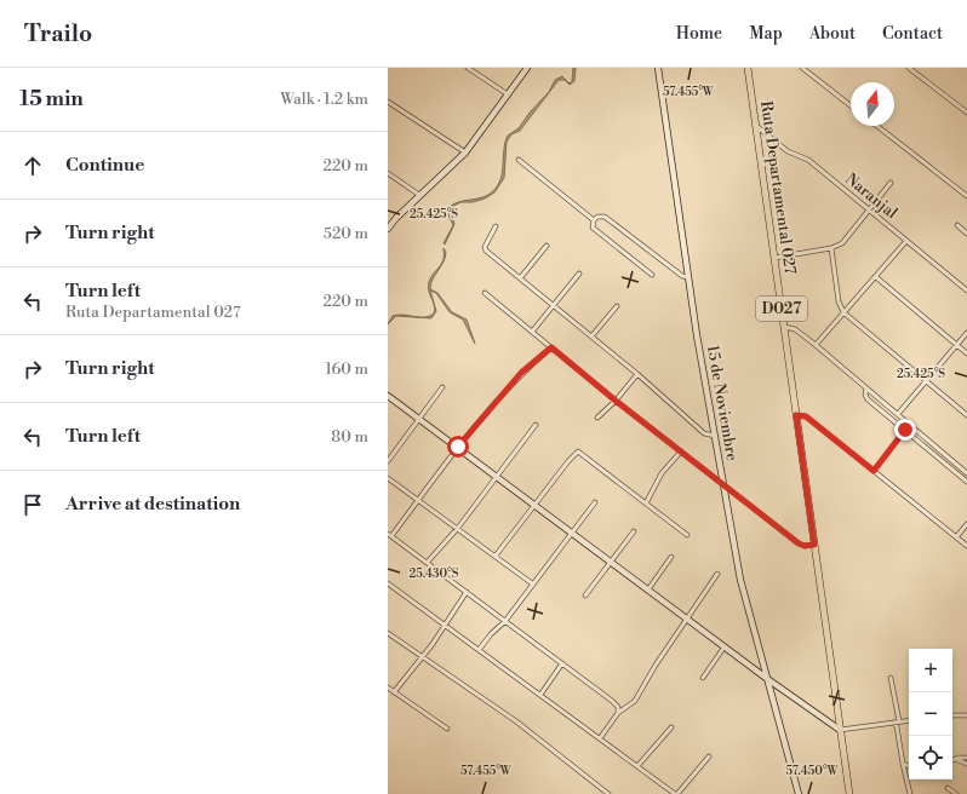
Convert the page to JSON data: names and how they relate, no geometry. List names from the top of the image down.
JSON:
{
  "streets": {
    "main road": ["Ruta Departamental 027", "D027"],
    "street": ["Naranjal", "15 de Noviembre"]
  },
  "crossings": [
    ["Ruta Departamental 027", "Naranjal"]
  ],
  "north": "top",
  "page": {
    "header": "Trailo",
    "nav": [
      "Home",
      "Map",
      "About",
      "Contact"
    ],
    "heading": ["15 min", "Walk · 1.2 km"],
    "list": [
      ["Continue", "220 m"],
      ["Turn right", "520 m"],
      ["Turn left", "Ruta Departamental 027", "220 m"],
      ["Turn right", "160 m"],
      ["Turn left", "80 m"],
      "Arrive at destination"
    ],
    "map_buttons": ["+", "−"]
  },
  "coordinates": [
    "57.455°W",
    "25.425°S",
    "25.430°S",
    "57.450°W"
  ]
}
